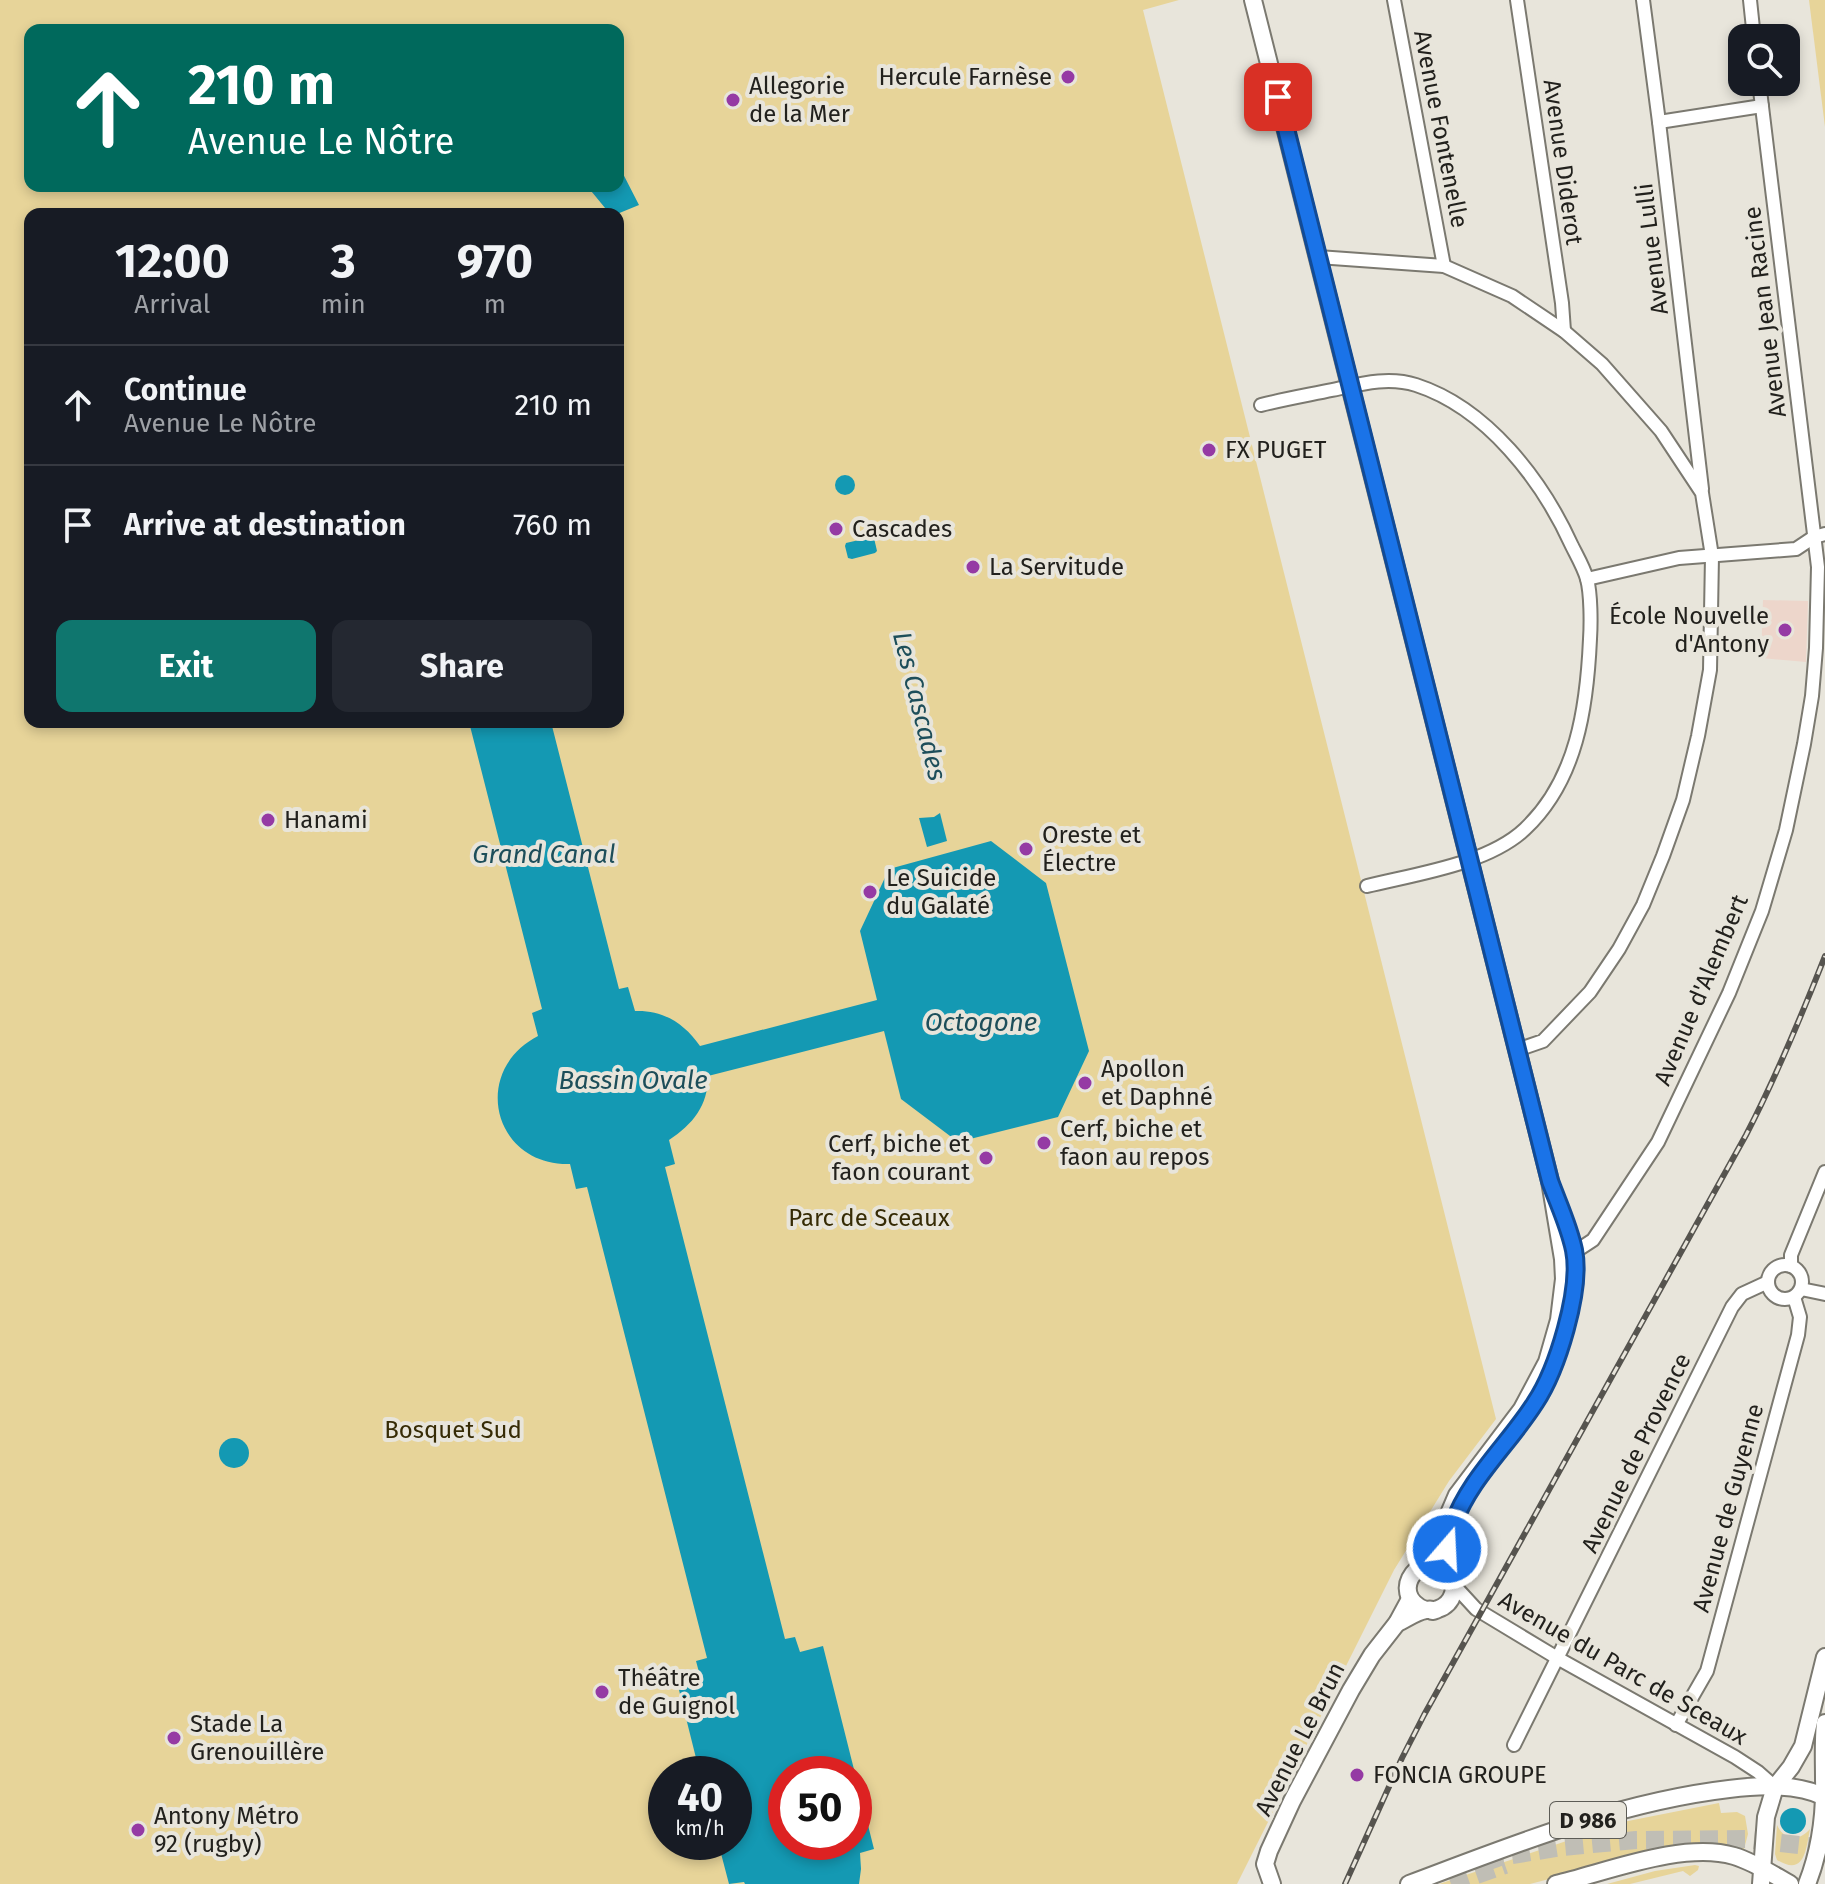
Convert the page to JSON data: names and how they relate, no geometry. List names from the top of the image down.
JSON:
{
  "streets": {
    "main road": ["Avenue Le Brun", "D 986"],
    "street": [
      "Avenue Fontenelle",
      "Avenue Diderot",
      "Avenue Lulli",
      "Avenue Jean Racine",
      "Avenue d'Alembert",
      "Avenue de Provence",
      "Avenue de Guyenne",
      "Avenue du Parc de Sceaux"
    ]
  },
  "crossings": [
    ["Avenue Jean Racine", "Avenue d'Alembert"],
    ["Avenue de Provence", "Avenue de Guyenne"],
    ["Avenue de Provence", "Avenue du Parc de Sceaux"],
    ["Avenue de Guyenne", "Avenue du Parc de Sceaux"],
    ["Avenue du Parc de Sceaux", "Avenue Le Brun"],
    ["Avenue du Parc de Sceaux", "D 986"]
  ],
  "water": [
    "Les Cascades",
    "Grand Canal",
    "Octogone",
    "Bassin Ovale"
  ],
  "parks": ["Parc de Sceaux", "Bosquet Sud"],
  "places": [
    "Hercule Farnèse",
    "Allegorie de la Mer",
    "FX PUGET",
    "Cascades",
    "La Servitude",
    "École Nouvelle d'Antony",
    "Hanami",
    "Oreste et Électre",
    "Le Suicide du Galaté",
    "Apollon et Daphné",
    "Cerf, biche et faon au repos",
    "Cerf, biche et faon courant",
    "Théâtre de Guignol",
    "Stade La Grenouillère",
    "FONCIA GROUPE",
    "Antony Métro 92 (rugby)"
  ],
  "page": {
    "turn": ["210 m", "Avenue Le Nôtre"],
    "eta": [
      "12:00",
      "Arrival",
      "3",
      "min",
      "970",
      "m"
    ],
    "list": [
      {
        "name": "Continue",
        "note": "Avenue Le Nôtre",
        "value": "210 m"
      },
      {
        "name": "Arrive at destination",
        "value": "760 m"
      }
    ],
    "buttons": ["Exit", "Share"],
    "speed": "40 km/h",
    "limit": "50"
  }
}
